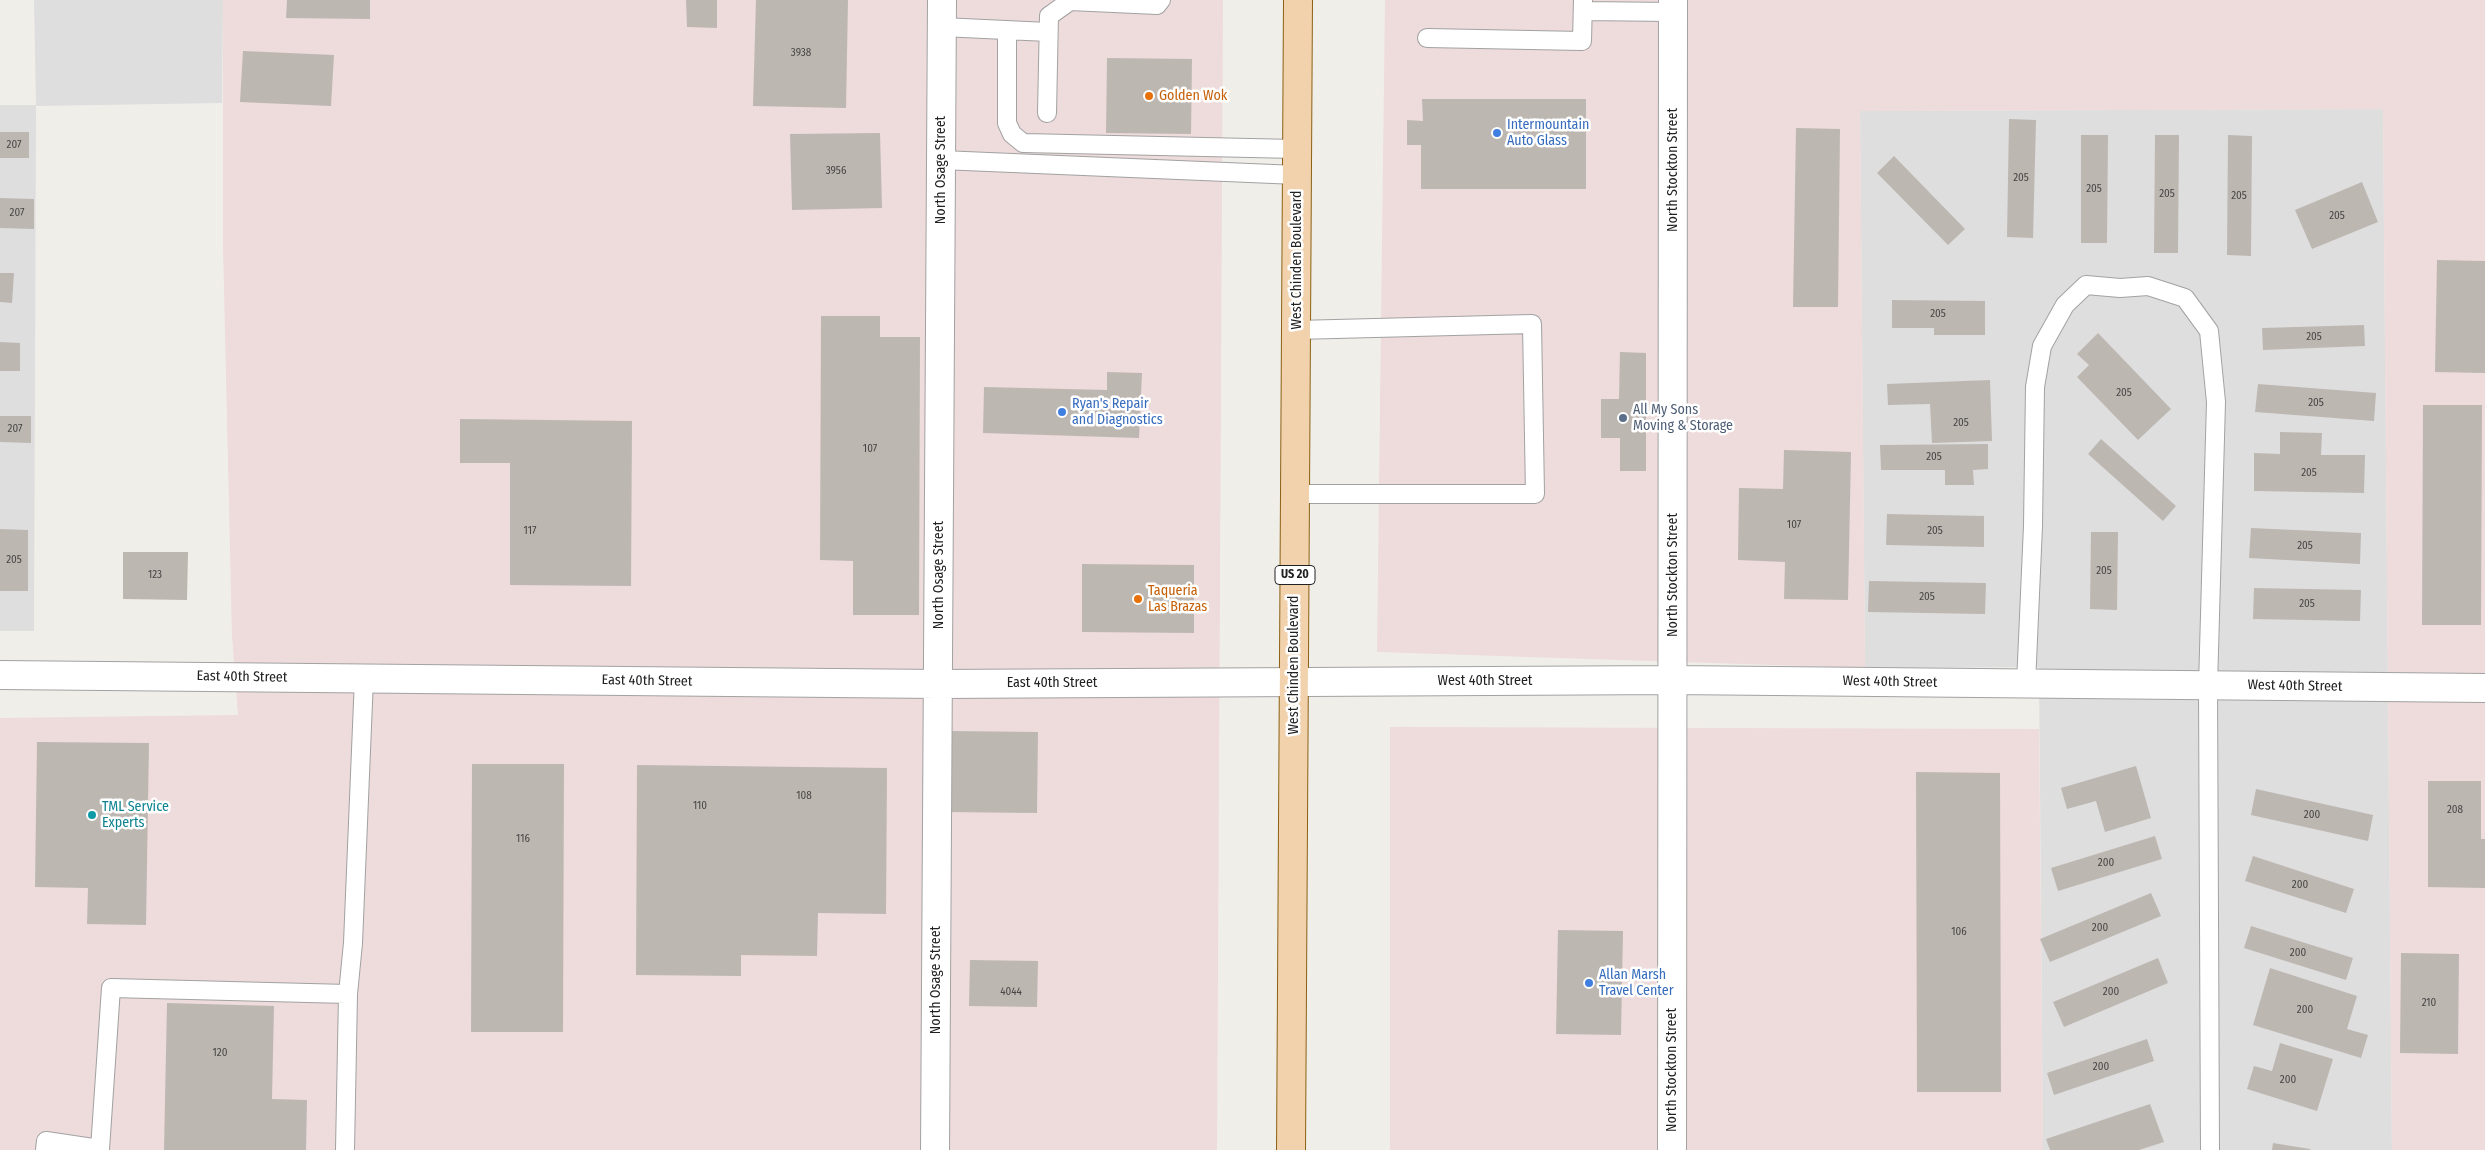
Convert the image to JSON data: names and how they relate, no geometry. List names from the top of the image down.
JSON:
{
  "streets": {
    "main road": ["West Chinden Boulevard", "US 20"],
    "street": [
      "North Osage Street",
      "North Stockton Street",
      "East 40th Street",
      "West 40th Street"
    ]
  },
  "crossings": [
    ["North Osage Street", "East 40th Street"],
    ["North Stockton Street", "West 40th Street"],
    ["West Chinden Boulevard", "East 40th Street"],
    ["West Chinden Boulevard", "West 40th Street"],
    ["East 40th Street", "West 40th Street"]
  ],
  "places": [
    "Golden Wok",
    "Intermountain Auto Glass",
    "Ryan's Repair and Diagnostics",
    "All My Sons Moving & Storage",
    "Taqueria Las Brazas",
    "TML Service Experts",
    "Allan Marsh Travel Center"
  ],
  "house_numbers": [
    "3938",
    "207",
    "3956",
    "205",
    "205",
    "205",
    "205",
    "207",
    "205",
    "205",
    "205",
    "205",
    "205",
    "205",
    "207",
    "107",
    "205",
    "205",
    "107",
    "117",
    "205",
    "205",
    "205",
    "205",
    "123",
    "205",
    "205",
    "108",
    "110",
    "208",
    "200",
    "116",
    "200",
    "200",
    "200",
    "106",
    "200",
    "4044",
    "200",
    "210",
    "200",
    "120",
    "200",
    "200"
  ]
}
